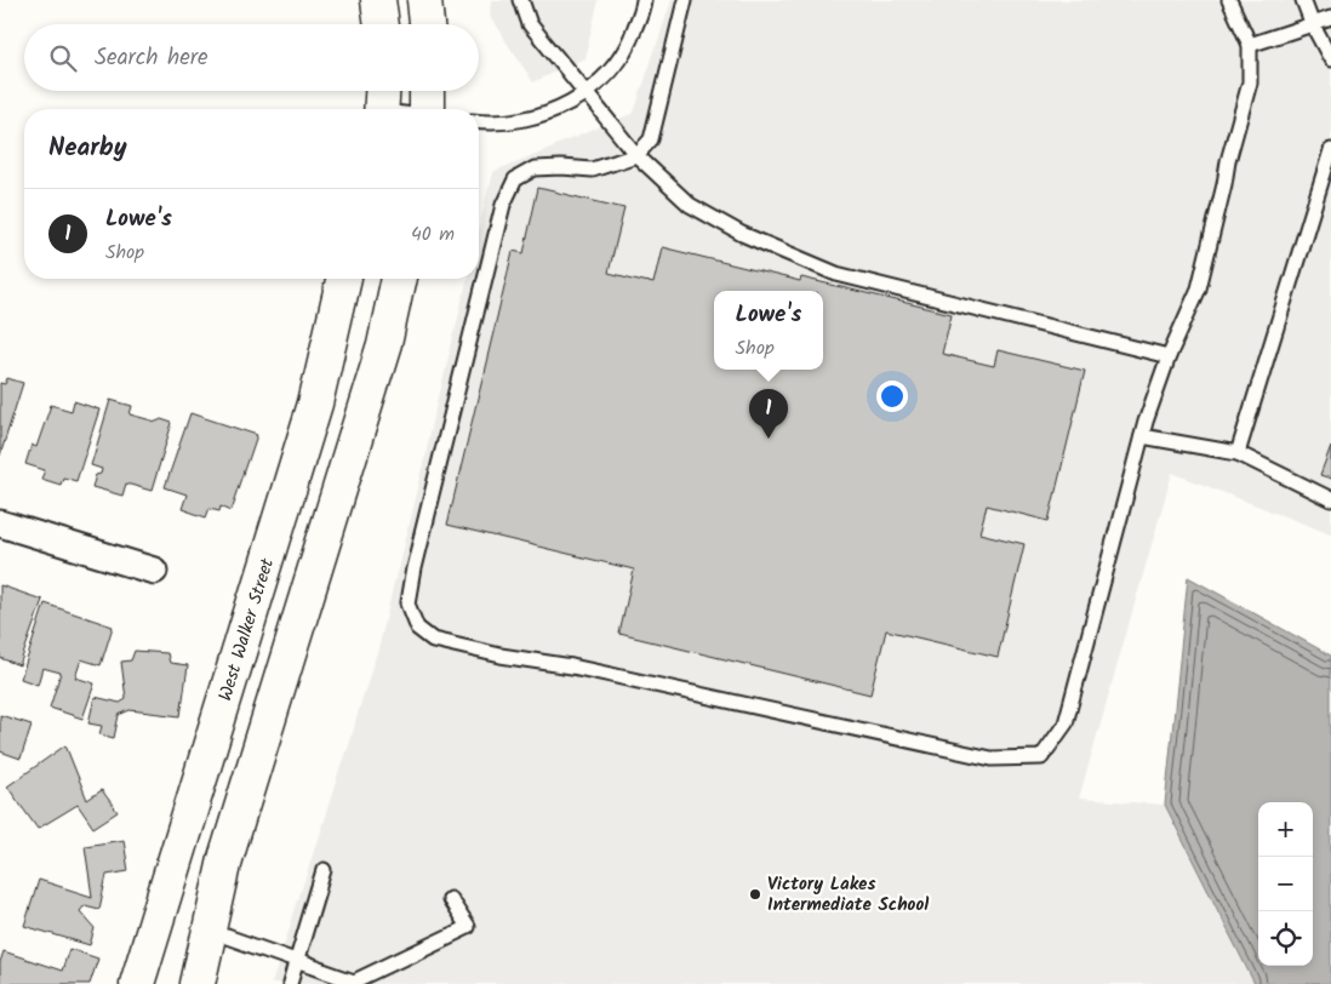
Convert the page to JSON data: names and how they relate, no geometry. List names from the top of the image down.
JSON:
{
  "streets": {
    "street": ["West Walker Street"]
  },
  "places": ["Victory Lakes Intermediate School"],
  "page": {
    "search": "Search here",
    "heading": "Nearby",
    "list": [
      {
        "mark": "1",
        "name": "Lowe's",
        "note": "Shop",
        "value": "40 m"
      }
    ],
    "popup": ["Lowe's", "Shop"],
    "pins": "1",
    "map_buttons": ["+", "−"]
  }
}
